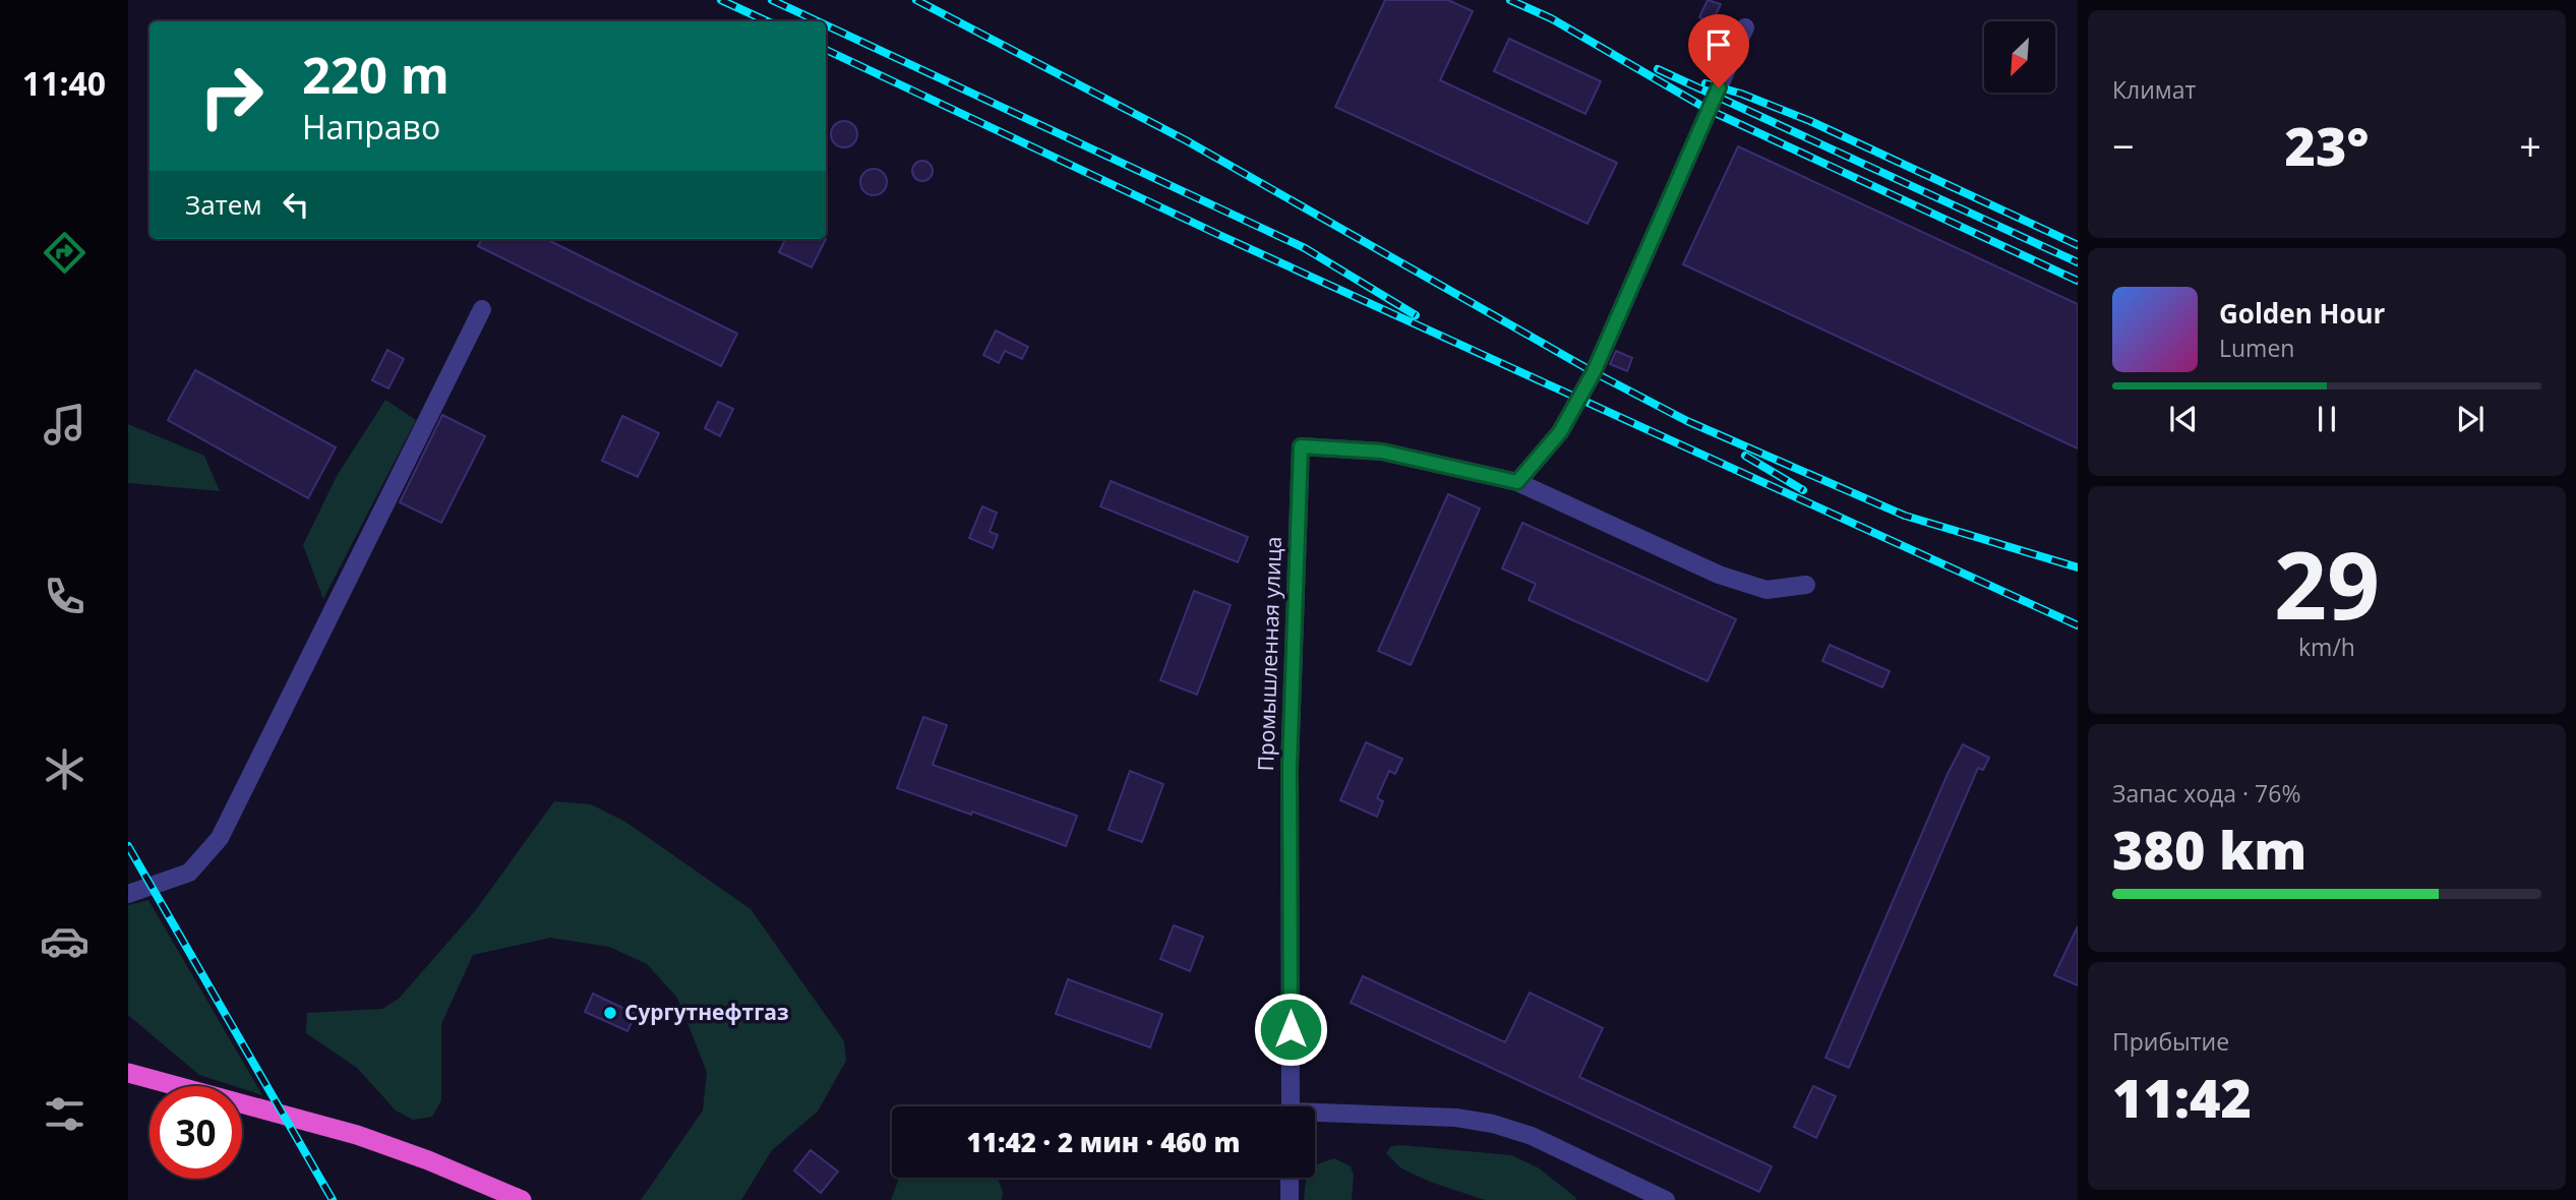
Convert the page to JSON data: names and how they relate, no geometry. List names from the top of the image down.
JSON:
{
  "streets": {
    "street": ["Промышленная улица"]
  },
  "places": ["Сургутнефтгаз"],
  "north": "bottom left",
  "page": {
    "tabs": "11:40",
    "tile": [
      "Климат",
      ["29", "km/h"],
      ["Запас хода · 76%", "380 km"],
      ["Прибытие", "11:42"]
    ],
    "turn": ["220 m", "Направо"],
    "heat": ["−", "23°", "+"],
    "then": "Затем",
    "song": ["Golden Hour", "Lumen"],
    "limit": "30",
    "trip": "11:42 · 2 мин · 460 m"
  }
}
